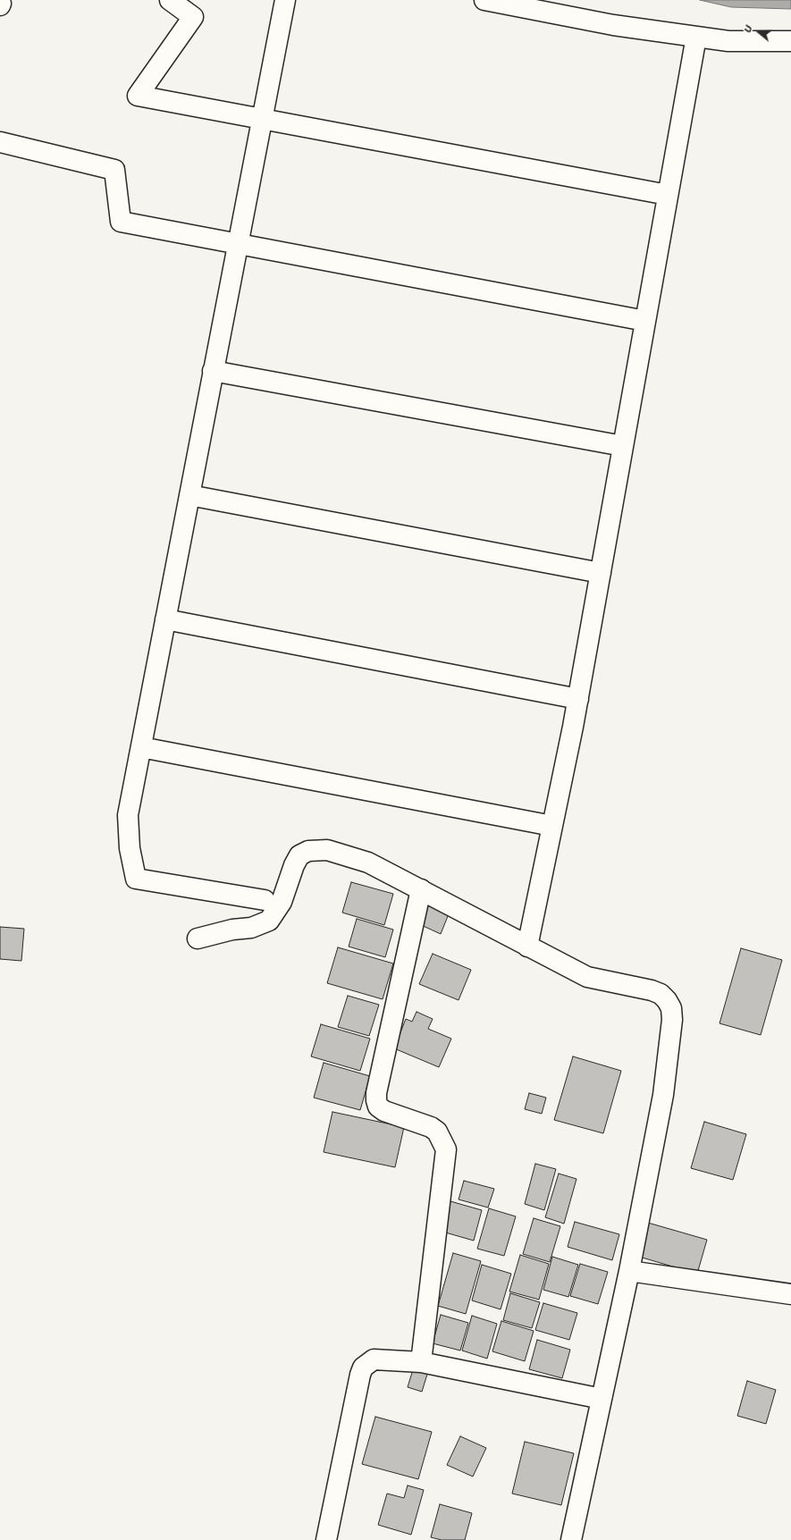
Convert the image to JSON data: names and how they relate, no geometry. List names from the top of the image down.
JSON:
{
  "north": "left"
}
